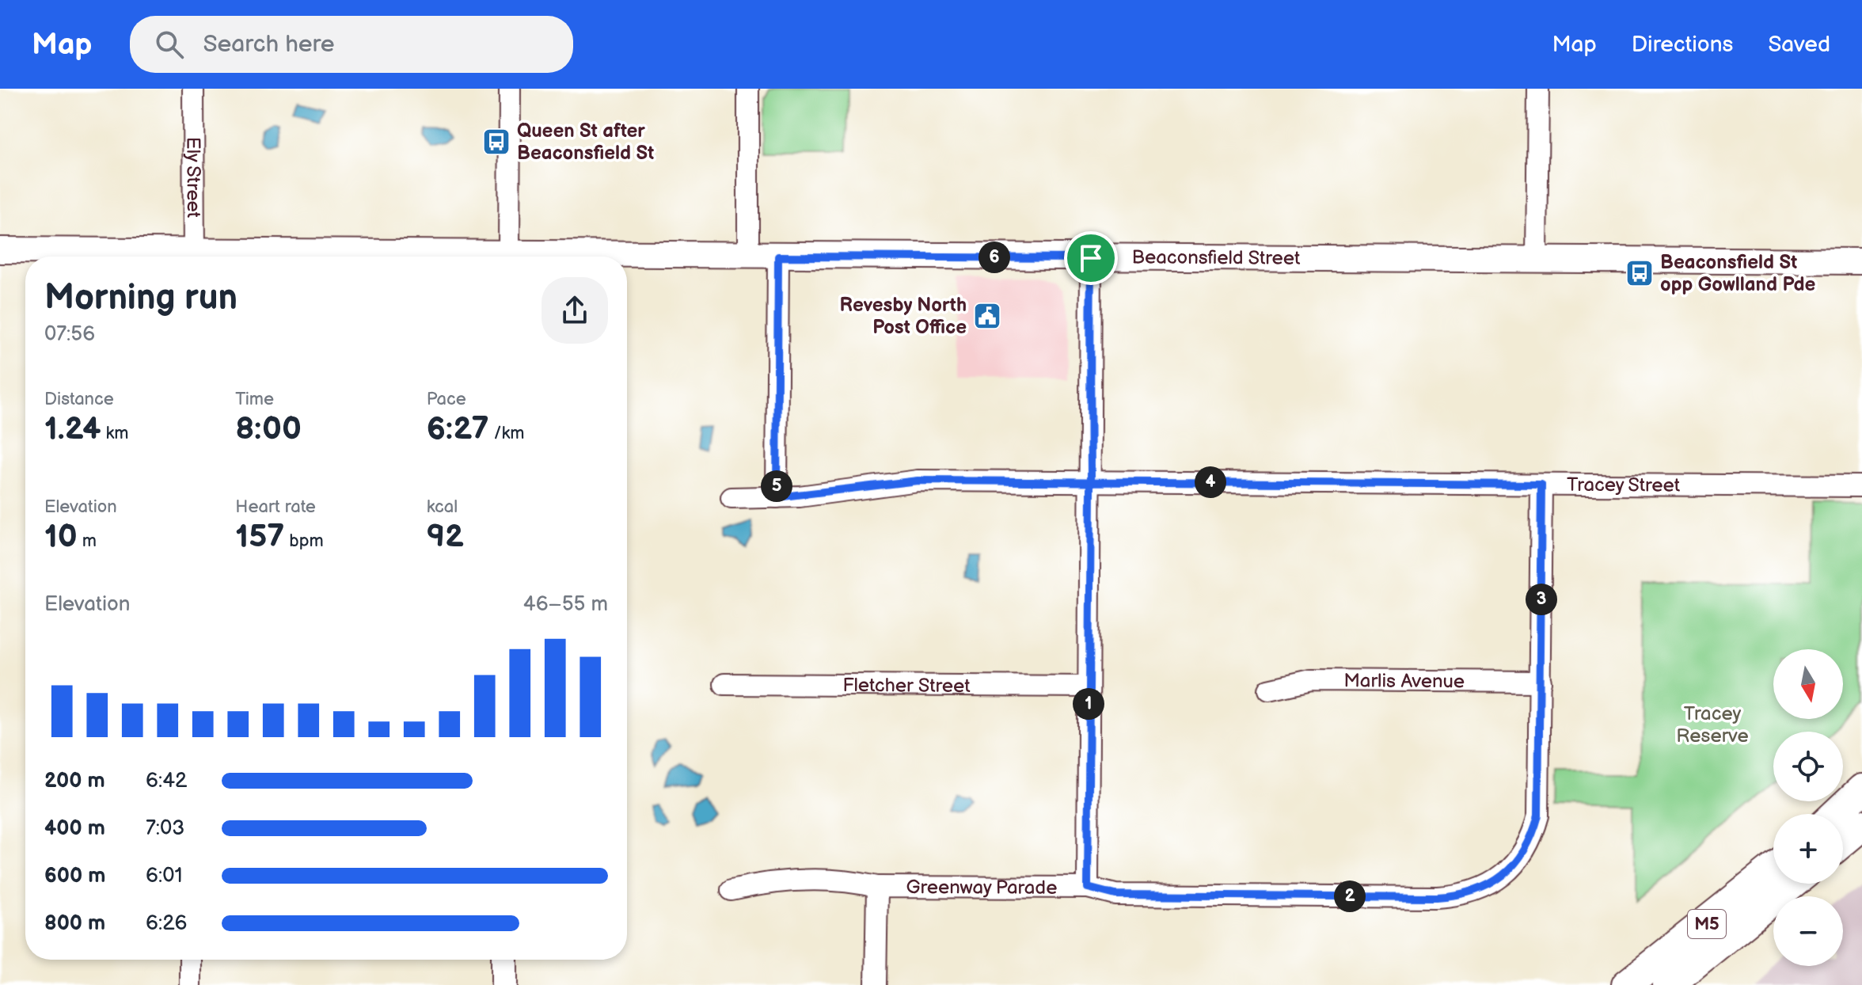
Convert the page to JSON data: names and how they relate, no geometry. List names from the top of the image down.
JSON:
{
  "streets": {
    "highway": ["M5"],
    "main road": ["Beaconsfield Street"],
    "street": [
      "Ely Street",
      "Tracey Street",
      "Marlis Avenue",
      "Fletcher Street",
      "Greenway Parade"
    ]
  },
  "crossings": [
    ["Tracey Street", "Greenway Parade"],
    ["Marlis Avenue", "Greenway Parade"]
  ],
  "parks": ["Tracey Reserve"],
  "places": {
    "bus stop": ["Queen St after Beaconsfield St", "Beaconsfield St opp Gowlland Pde"],
    "public building": ["Revesby North Post Office"]
  },
  "north": "bottom",
  "page": {
    "header": "Map",
    "search": "Search here",
    "nav": ["Map", "Directions", "Saved"],
    "pins": [
      "6",
      "4",
      "5",
      "3",
      "1",
      "2"
    ],
    "heading": ["Morning run", "07:56"],
    "stats": [
      ["Distance", "1.24 km"],
      ["Time", "8:00"],
      ["Pace", "6:27 /km"],
      ["Elevation", "10 m"],
      ["Heart rate", "157 bpm"],
      ["kcal", "92"]
    ],
    "chart": ["Elevation", "46–55 m"],
    "map_buttons": ["+", "−"],
    "list": [
      {
        "name": "200 m",
        "note": "6:42"
      },
      {
        "name": "400 m",
        "note": "7:03"
      },
      {
        "name": "600 m",
        "note": "6:01"
      },
      {
        "name": "800 m",
        "note": "6:26"
      }
    ]
  }
}
